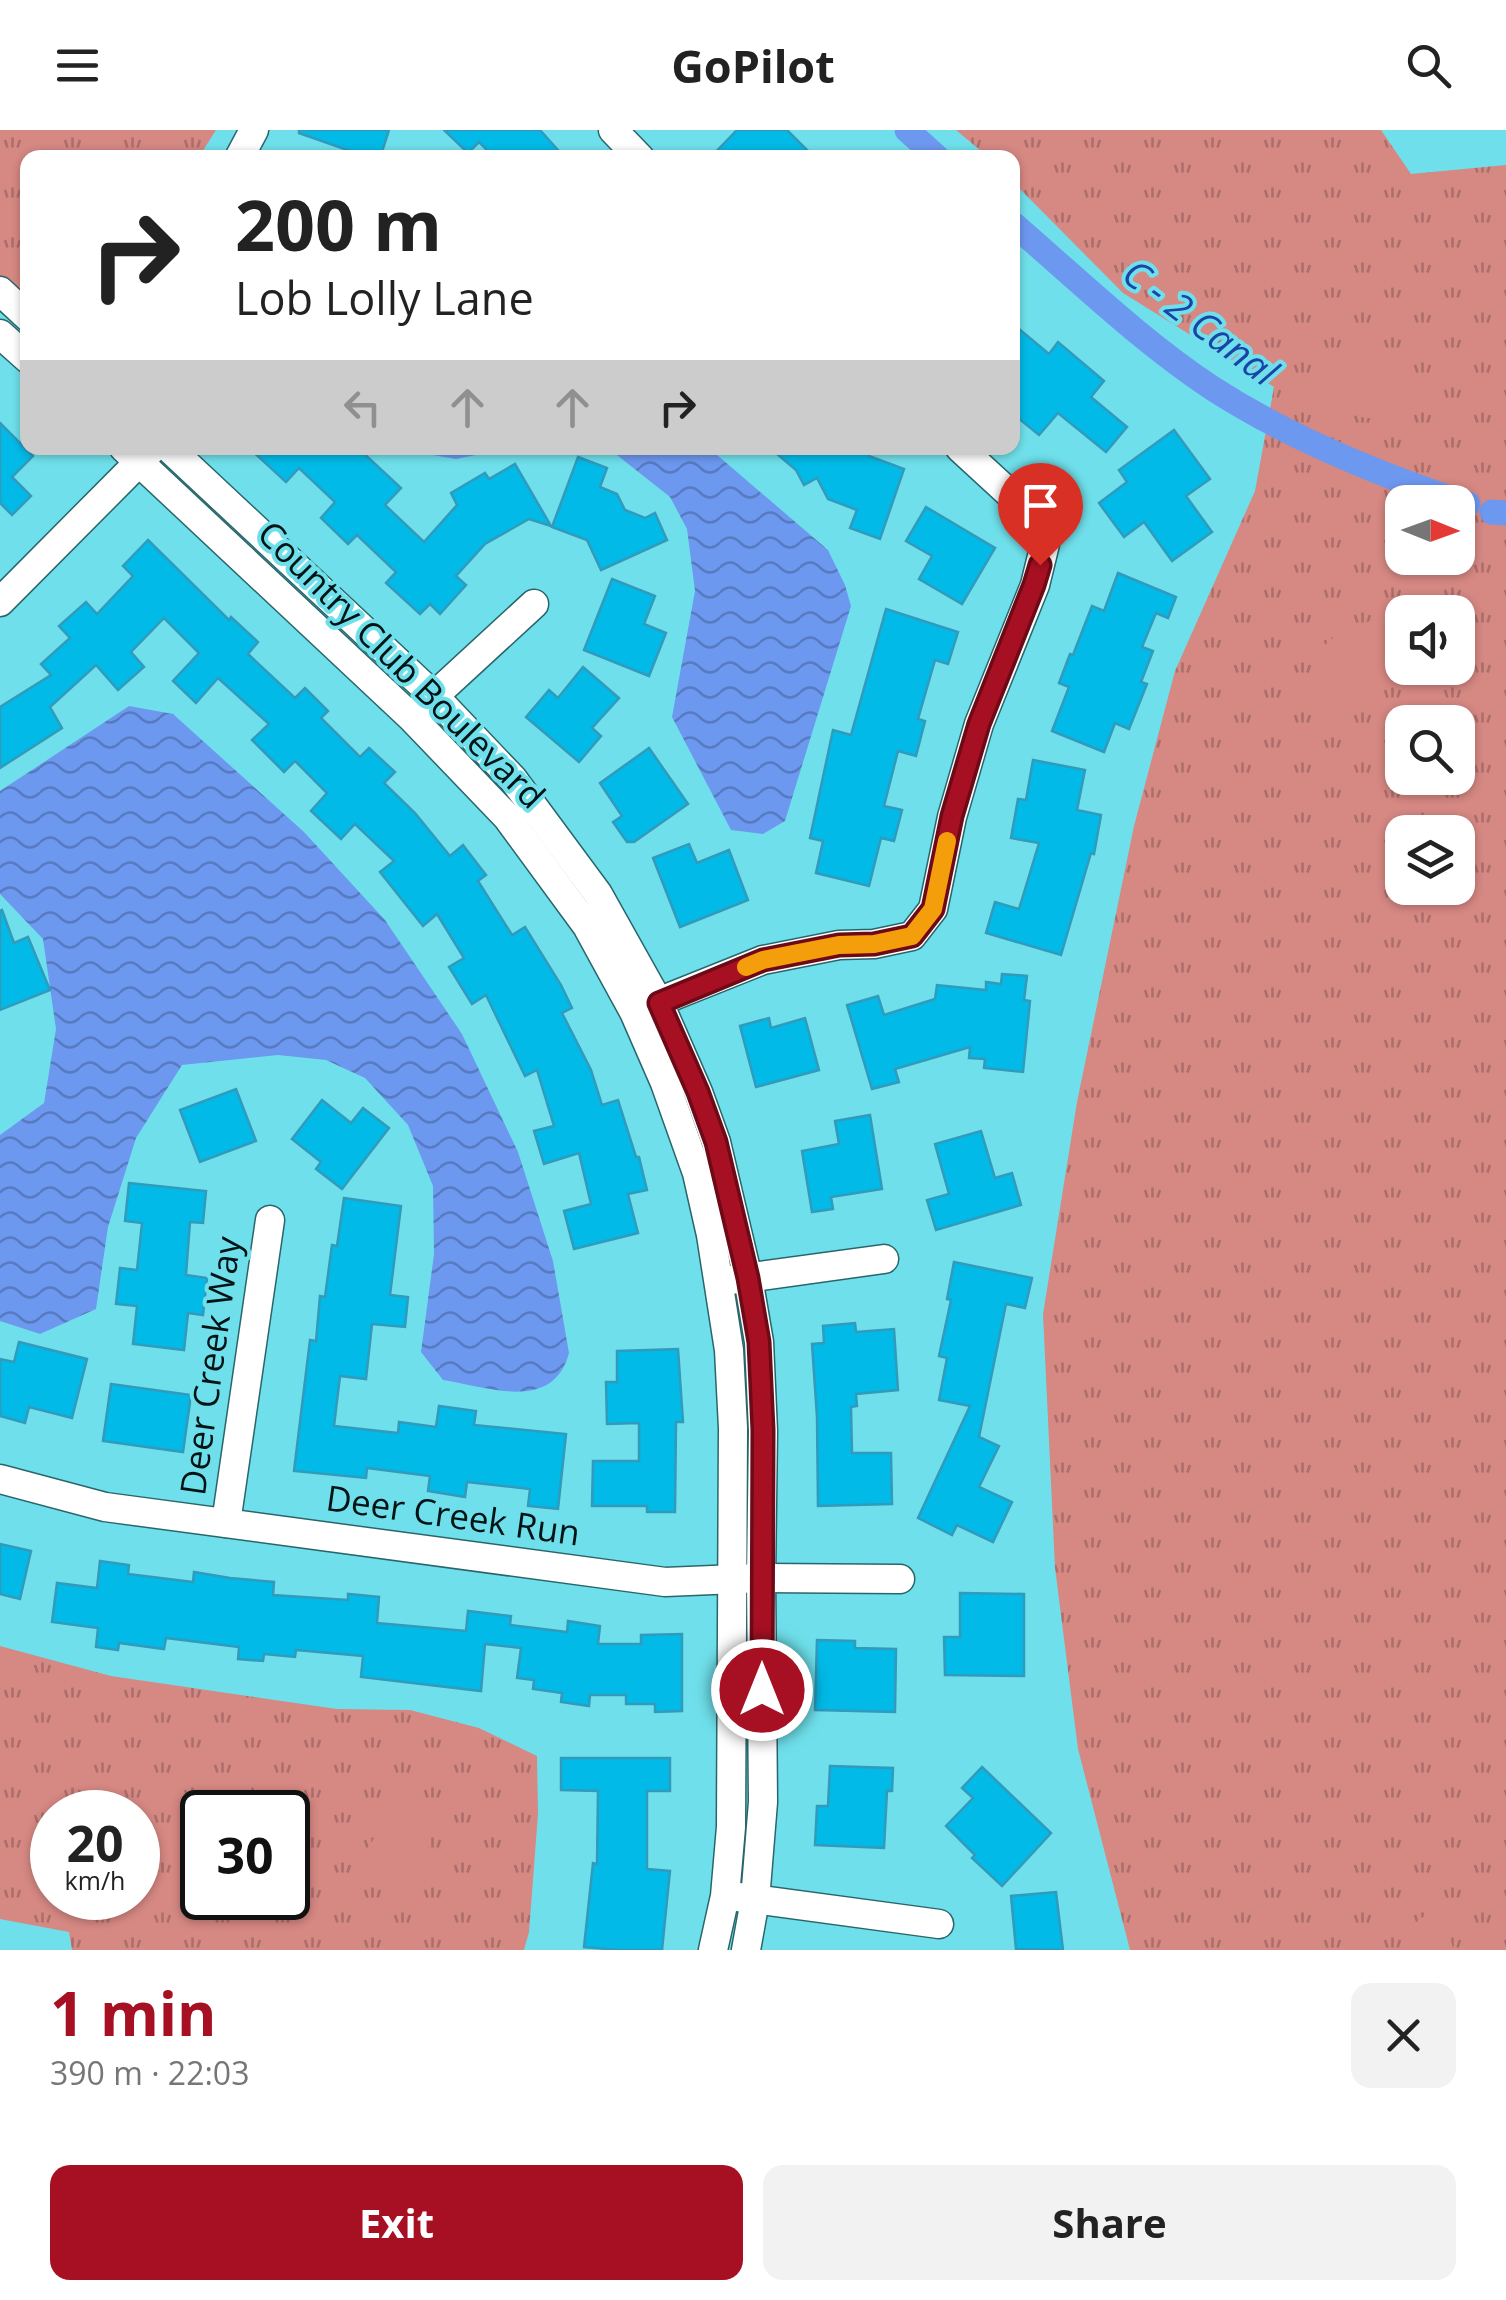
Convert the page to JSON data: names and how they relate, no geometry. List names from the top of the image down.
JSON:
{
  "streets": {
    "street": ["Country Club Boulevard", "Deer Creek Way", "Deer Creek Run"]
  },
  "crossings": [
    ["Country Club Boulevard", "Deer Creek Run"],
    ["Deer Creek Way", "Deer Creek Run"]
  ],
  "water": ["C - 2 Canal"],
  "north": "right",
  "page": {
    "header": "GoPilot",
    "turn": ["200 m", "Lob Lolly Lane"],
    "speed": "20 km/h",
    "limit": "30",
    "heading": ["1 min", "390 m · 22:03"],
    "buttons": ["Exit", "Share"]
  }
}
